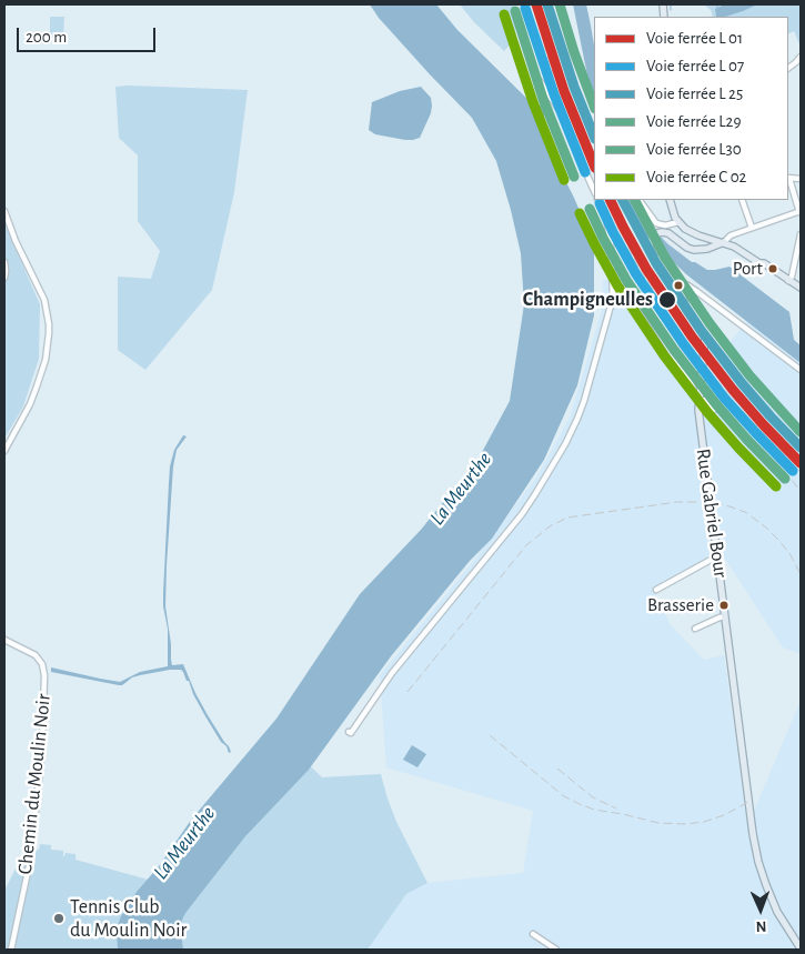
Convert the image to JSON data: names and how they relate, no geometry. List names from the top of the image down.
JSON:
{
  "streets": {
    "main road": ["Rue Gabriel Bour"],
    "street": ["Chemin du Moulin Noir"]
  },
  "water": ["La Meurthe"],
  "places": [
    "Port",
    "Champigneulles",
    "Brasserie",
    "Tennis Club du Moulin Noir"
  ],
  "lines": ["rail line L30", "rail line L29"],
  "legend": [
    "Voie ferrée L 01",
    "Voie ferrée L 07",
    "Voie ferrée L 25",
    "Voie ferrée L29",
    "Voie ferrée L30",
    "Voie ferrée C 02"
  ],
  "scale_bar": "200 m",
  "north": "bottom"
}
